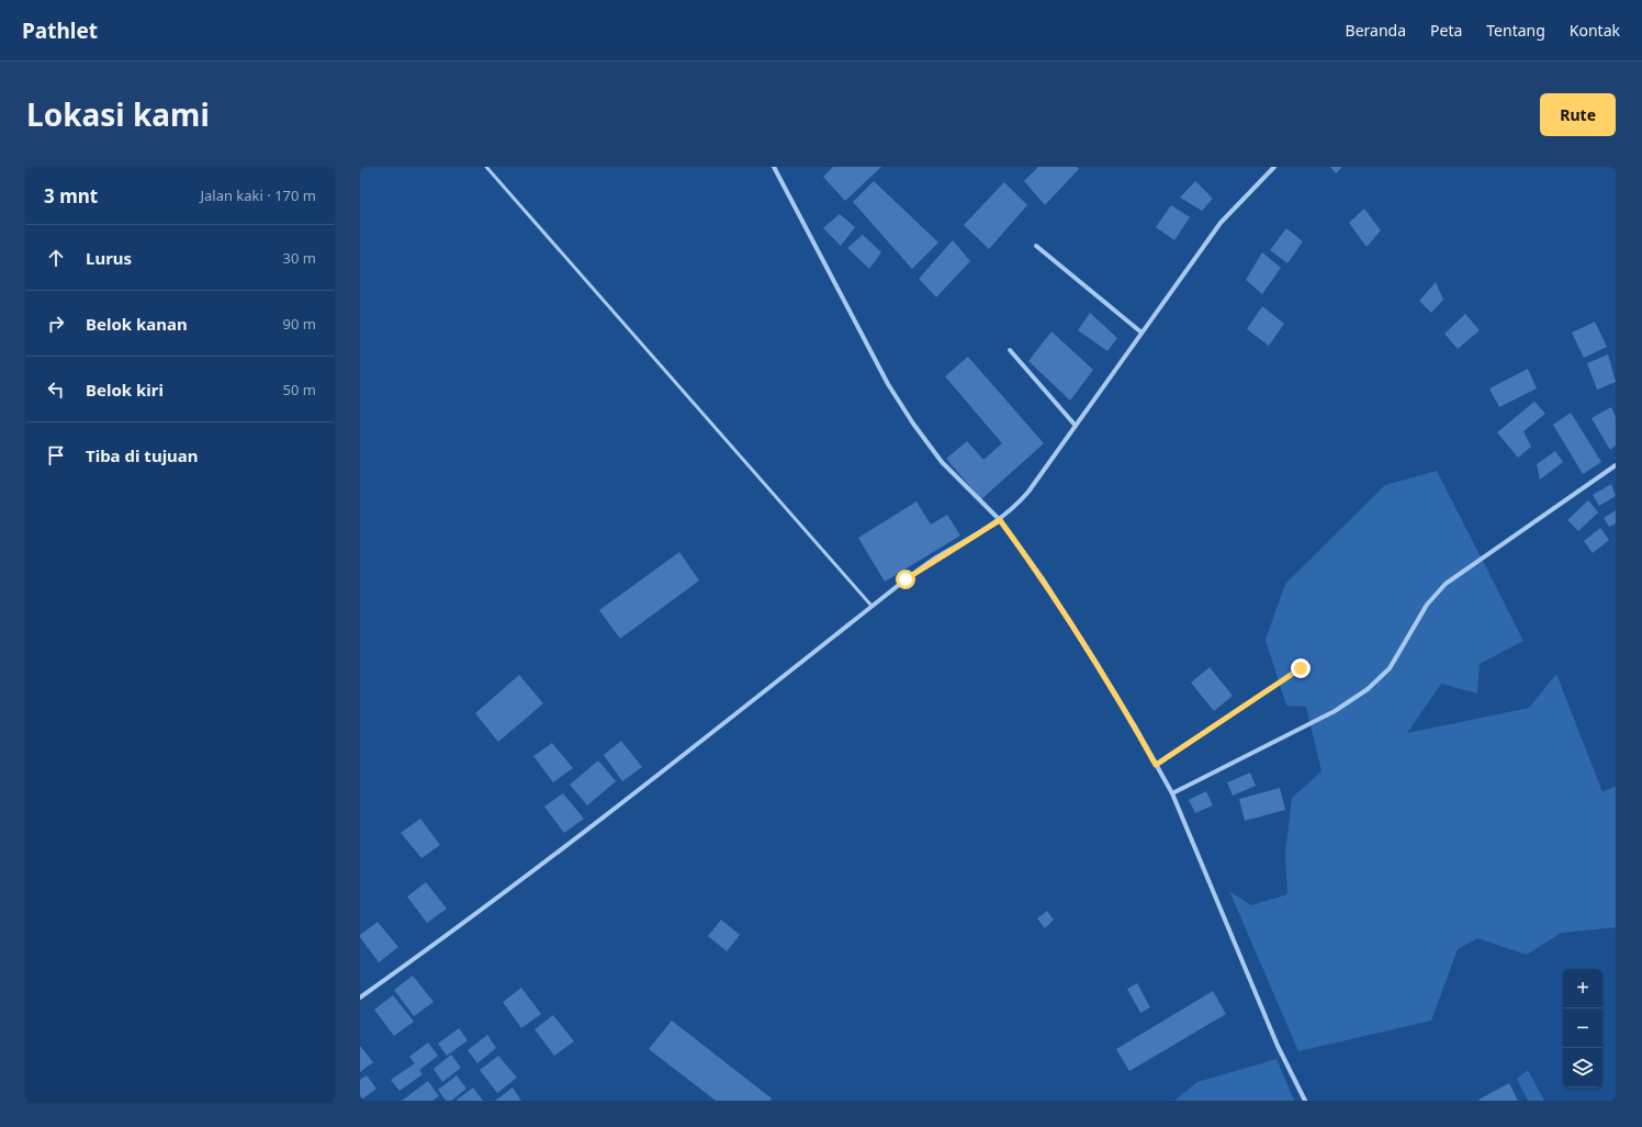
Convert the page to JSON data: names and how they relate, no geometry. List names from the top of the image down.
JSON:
{
  "page": {
    "header": "Pathlet",
    "nav": [
      "Beranda",
      "Peta",
      "Tentang",
      "Kontak"
    ],
    "title": "Lokasi kami",
    "buttons": "Rute",
    "heading": ["3 mnt", "Jalan kaki · 170 m"],
    "list": [
      ["Lurus", "30 m"],
      ["Belok kanan", "90 m"],
      ["Belok kiri", "50 m"],
      "Tiba di tujuan"
    ],
    "map_buttons": ["+", "−"]
  }
}
